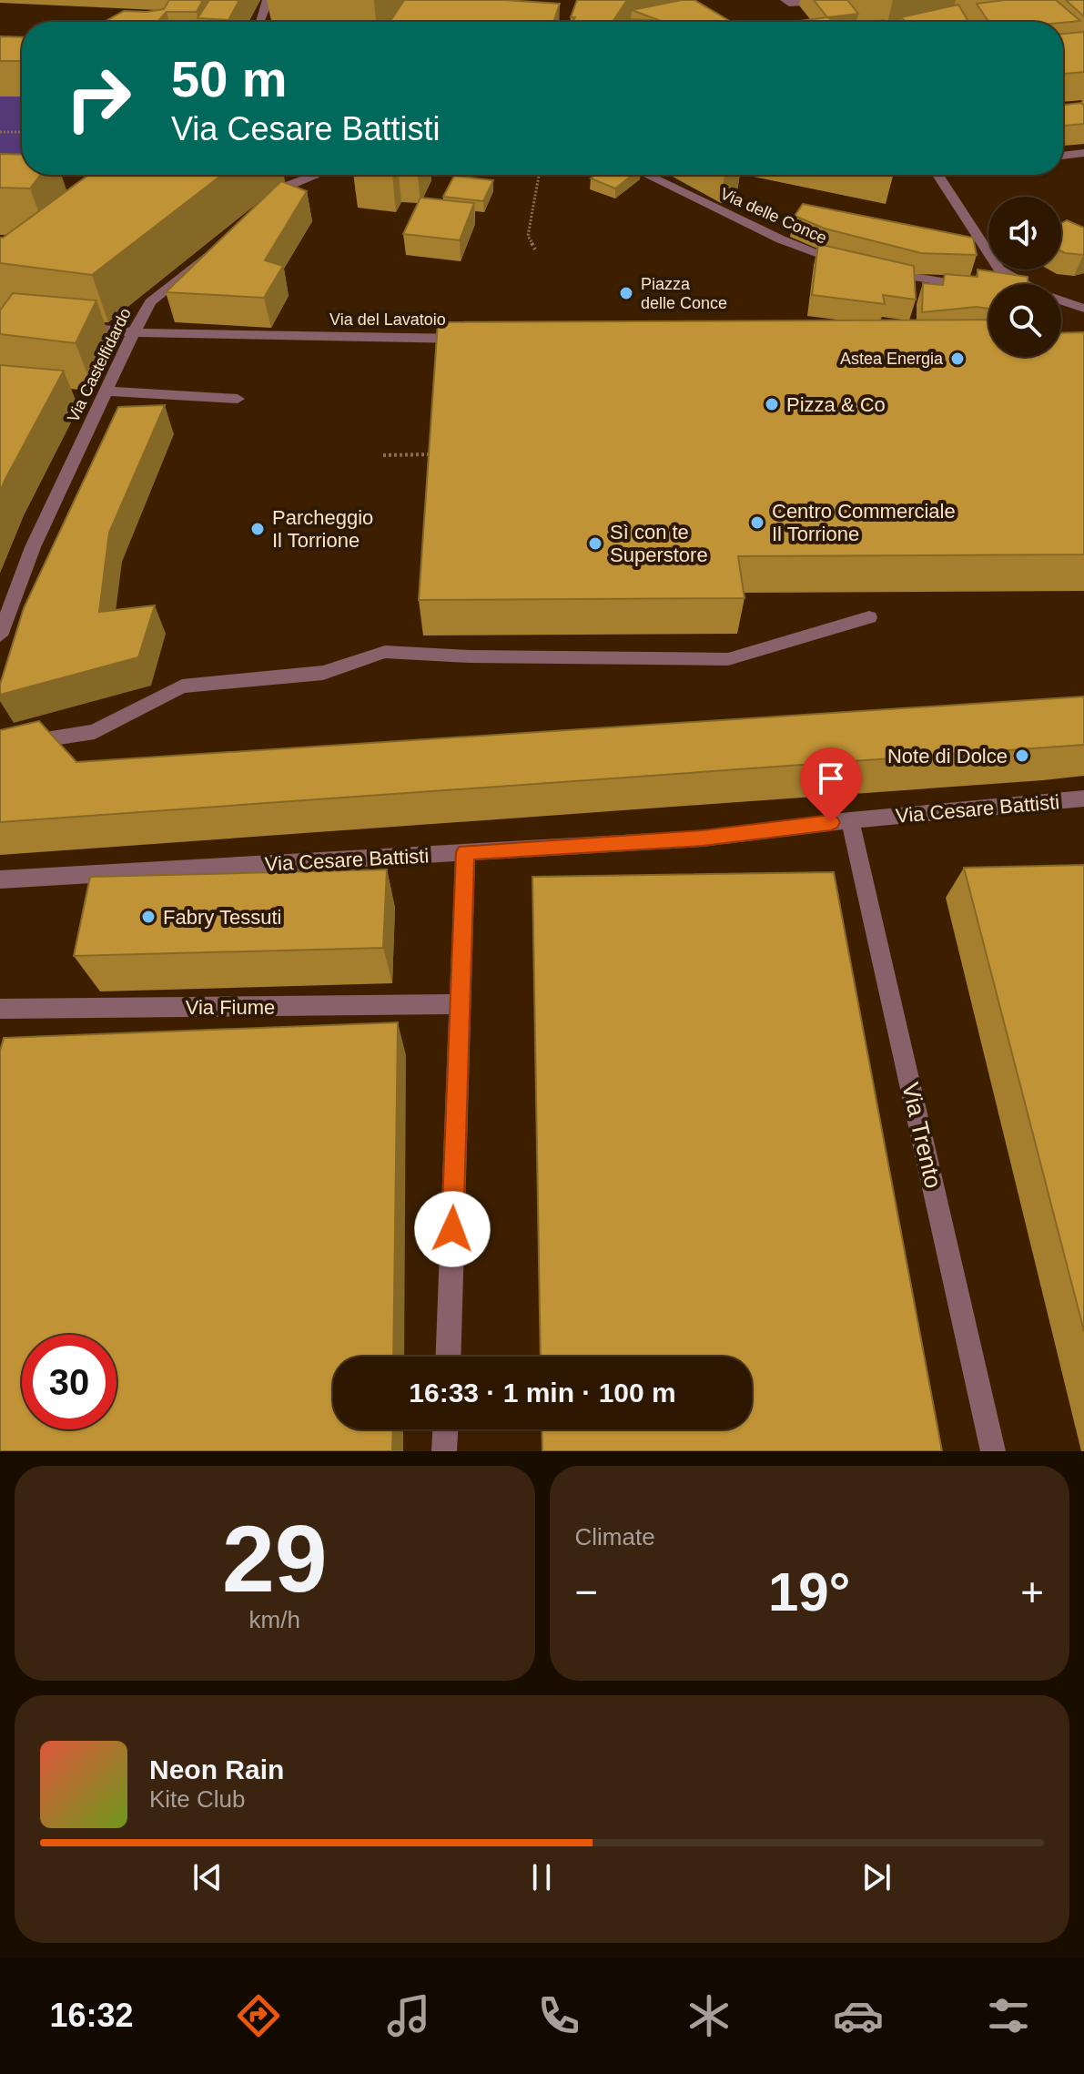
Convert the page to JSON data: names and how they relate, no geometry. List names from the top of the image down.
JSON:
{
  "streets": {
    "street": [
      "Via delle Conce",
      "Via del Lavatoio",
      "Via Castelfidardo",
      "Via Cesare Battisti",
      "Via Fiume",
      "Via Trento"
    ]
  },
  "crossings": [
    ["Via del Lavatoio", "Via Castelfidardo"],
    ["Via Cesare Battisti", "Via Trento"]
  ],
  "places": [
    "Piazza delle Conce",
    "Astea Energia",
    "Pizza & Co",
    "Centro Commerciale Il Torrione",
    "Parcheggio Il Torrione",
    "Sì con te Superstore",
    "Note di Dolce",
    "Fabry Tessuti"
  ],
  "page": {
    "turn": ["50 m", "Via Cesare Battisti"],
    "limit": "30",
    "trip": "16:33 · 1 min · 100 m",
    "tile": [
      ["29", "km/h"],
      "Climate"
    ],
    "heat": ["−", "19°", "+"],
    "song": ["Neon Rain", "Kite Club"],
    "tabs": "16:32"
  }
}
